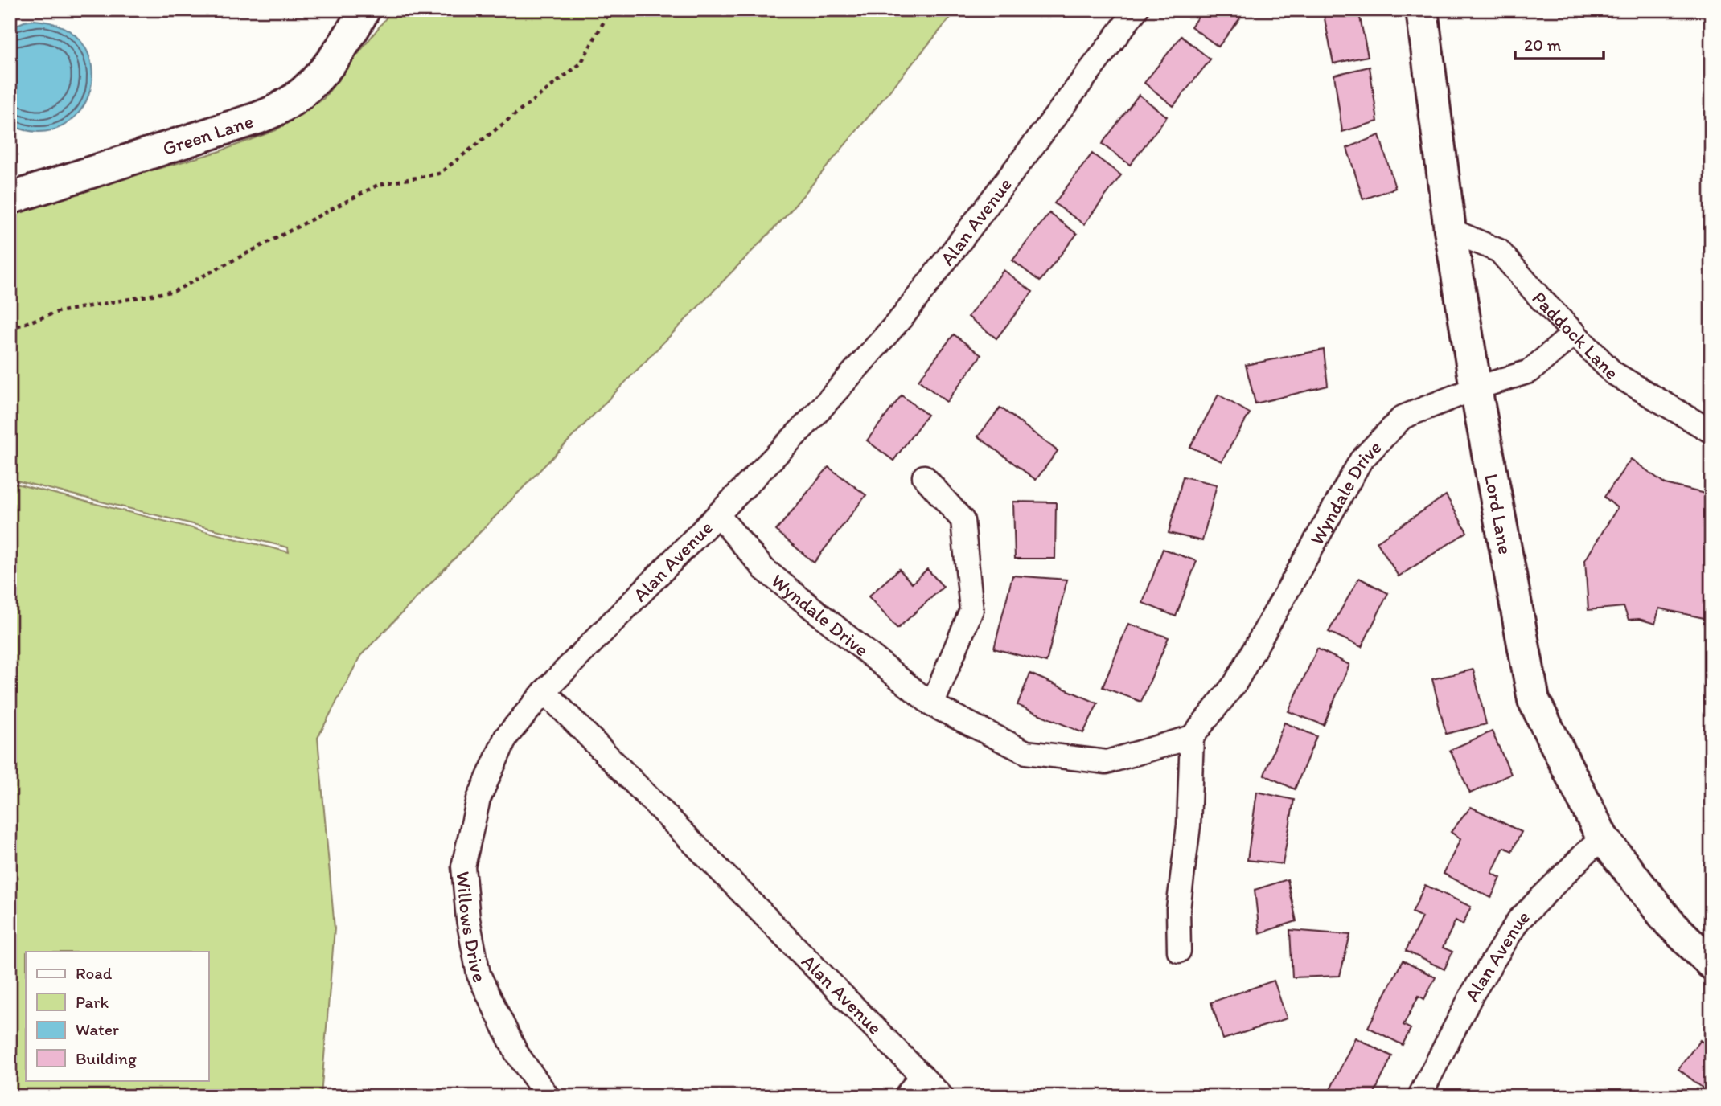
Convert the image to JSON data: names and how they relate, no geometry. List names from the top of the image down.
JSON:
{
  "streets": {
    "street": [
      "Green Lane",
      "Alan Avenue",
      "Paddock Lane",
      "Wyndale Drive",
      "Lord Lane",
      "Willows Drive"
    ]
  },
  "crossings": [
    ["Alan Avenue", "Wyndale Drive"],
    ["Alan Avenue", "Lord Lane"],
    ["Alan Avenue", "Willows Drive"],
    ["Paddock Lane", "Wyndale Drive"],
    ["Paddock Lane", "Lord Lane"],
    ["Wyndale Drive", "Lord Lane"]
  ],
  "legend": [
    "Road",
    "Park",
    "Water",
    "Building"
  ],
  "scale_bar": "20 m"
}
